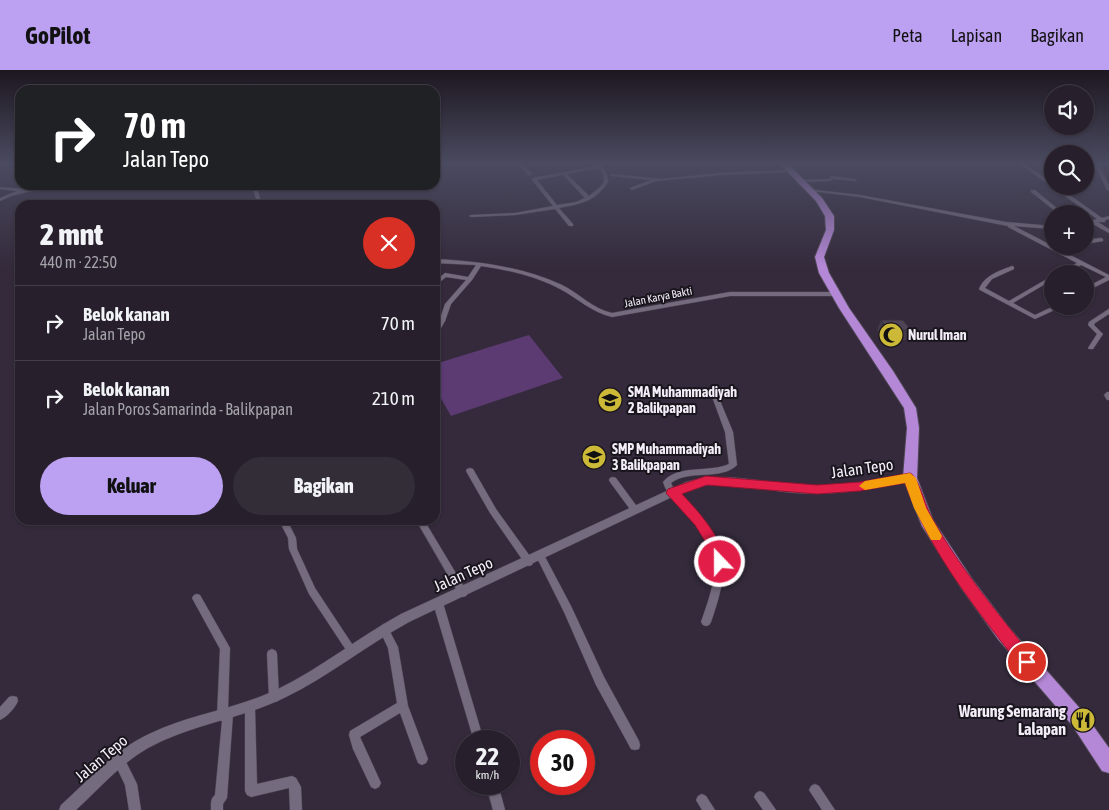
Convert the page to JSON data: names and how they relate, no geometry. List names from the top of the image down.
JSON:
{
  "streets": {
    "street": ["Jalan Karya Bakti", "Jalan Tepo"]
  },
  "places": {
    "mosque": ["Nurul Iman"],
    "school or university": ["SMA Muhammadiyah 2 Balikpapan", "SMP Muhammadiyah 3 Balikpapan"],
    "restaurant": ["Warung Semarang Lalapan"]
  },
  "page": {
    "header": "GoPilot",
    "nav": ["Peta", "Lapisan", "Bagikan"],
    "map_buttons": ["+", "−"],
    "turn": ["70 m", "Jalan Tepo"],
    "heading": ["2 mnt", "440 m · 22:50"],
    "list": [
      {
        "name": "Belok kanan",
        "note": "Jalan Tepo",
        "value": "70 m"
      },
      {
        "name": "Belok kanan",
        "note": "Jalan Poros Samarinda - Balikpapan",
        "value": "210 m"
      }
    ],
    "buttons": ["Keluar", "Bagikan"],
    "speed": "22 km/h",
    "limit": "30"
  }
}
